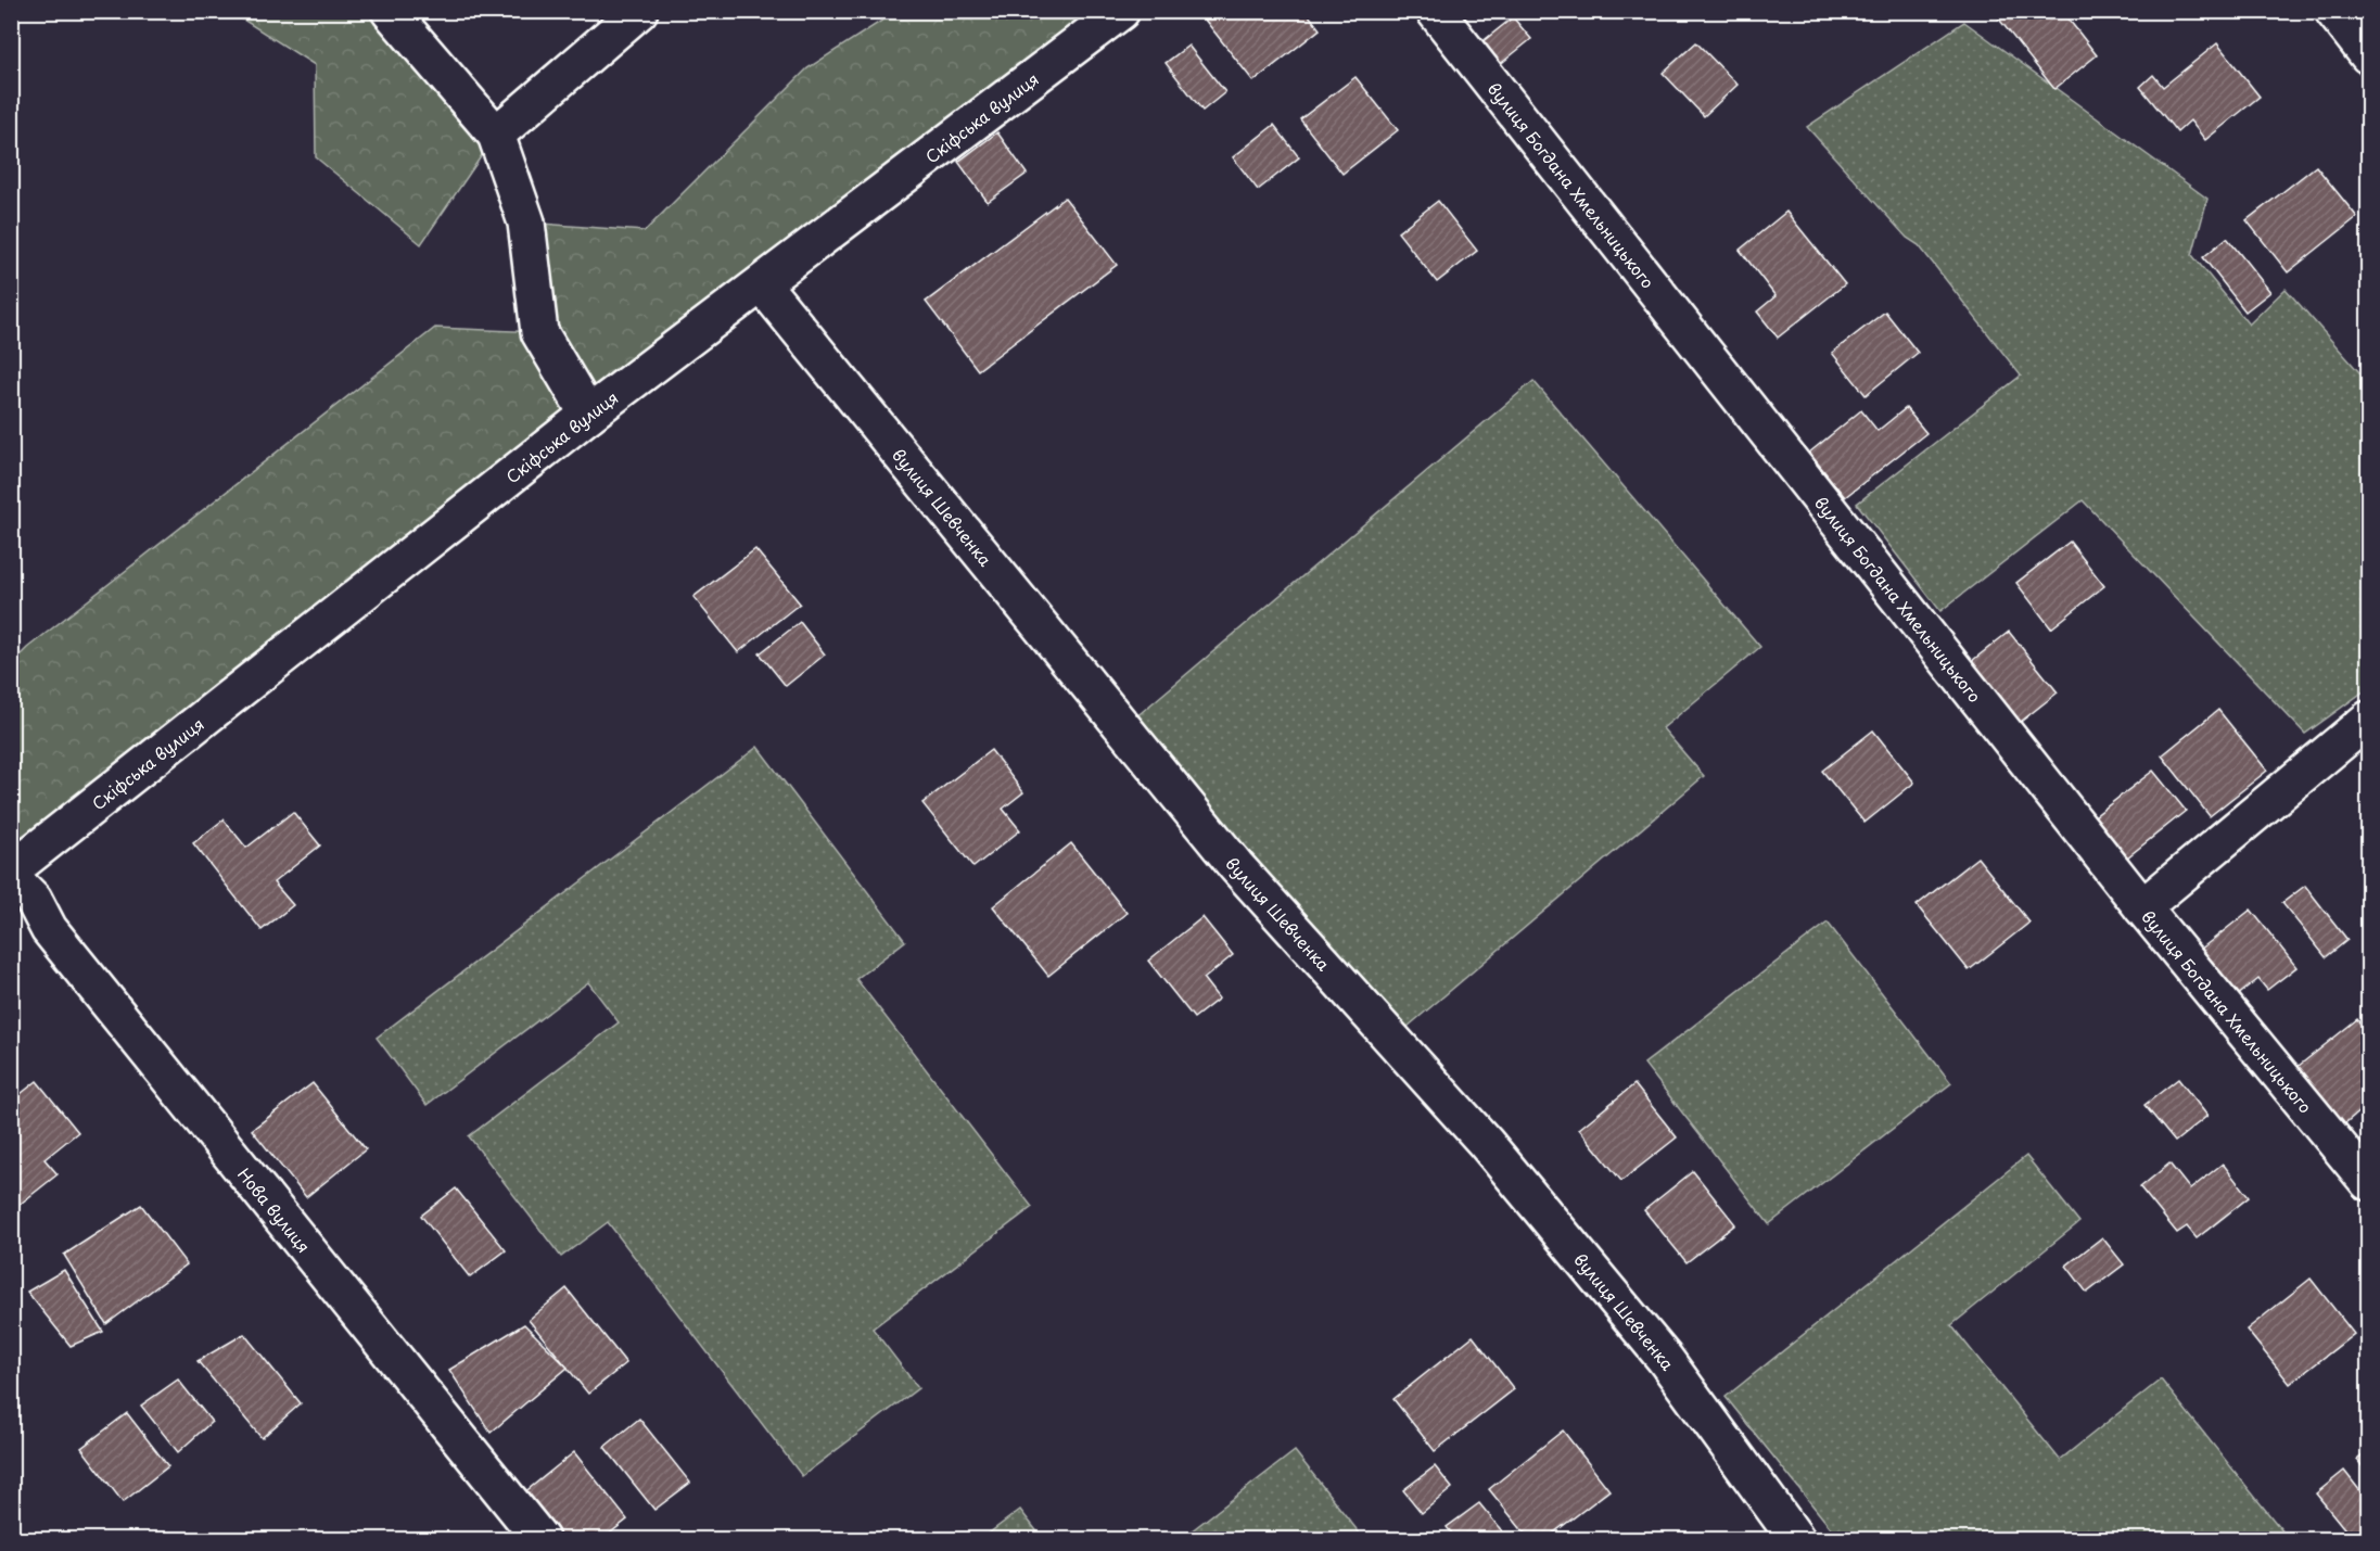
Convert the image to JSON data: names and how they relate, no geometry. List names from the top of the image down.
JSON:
{
  "streets": {
    "street": [
      "Скіфська вулиця",
      "вулиця Богдана Хмельницького",
      "вулиця Шевченка",
      "Нова вулиця"
    ]
  },
  "crossings": [
    ["Скіфська вулиця", "вулиця Шевченка"]
  ]
}
